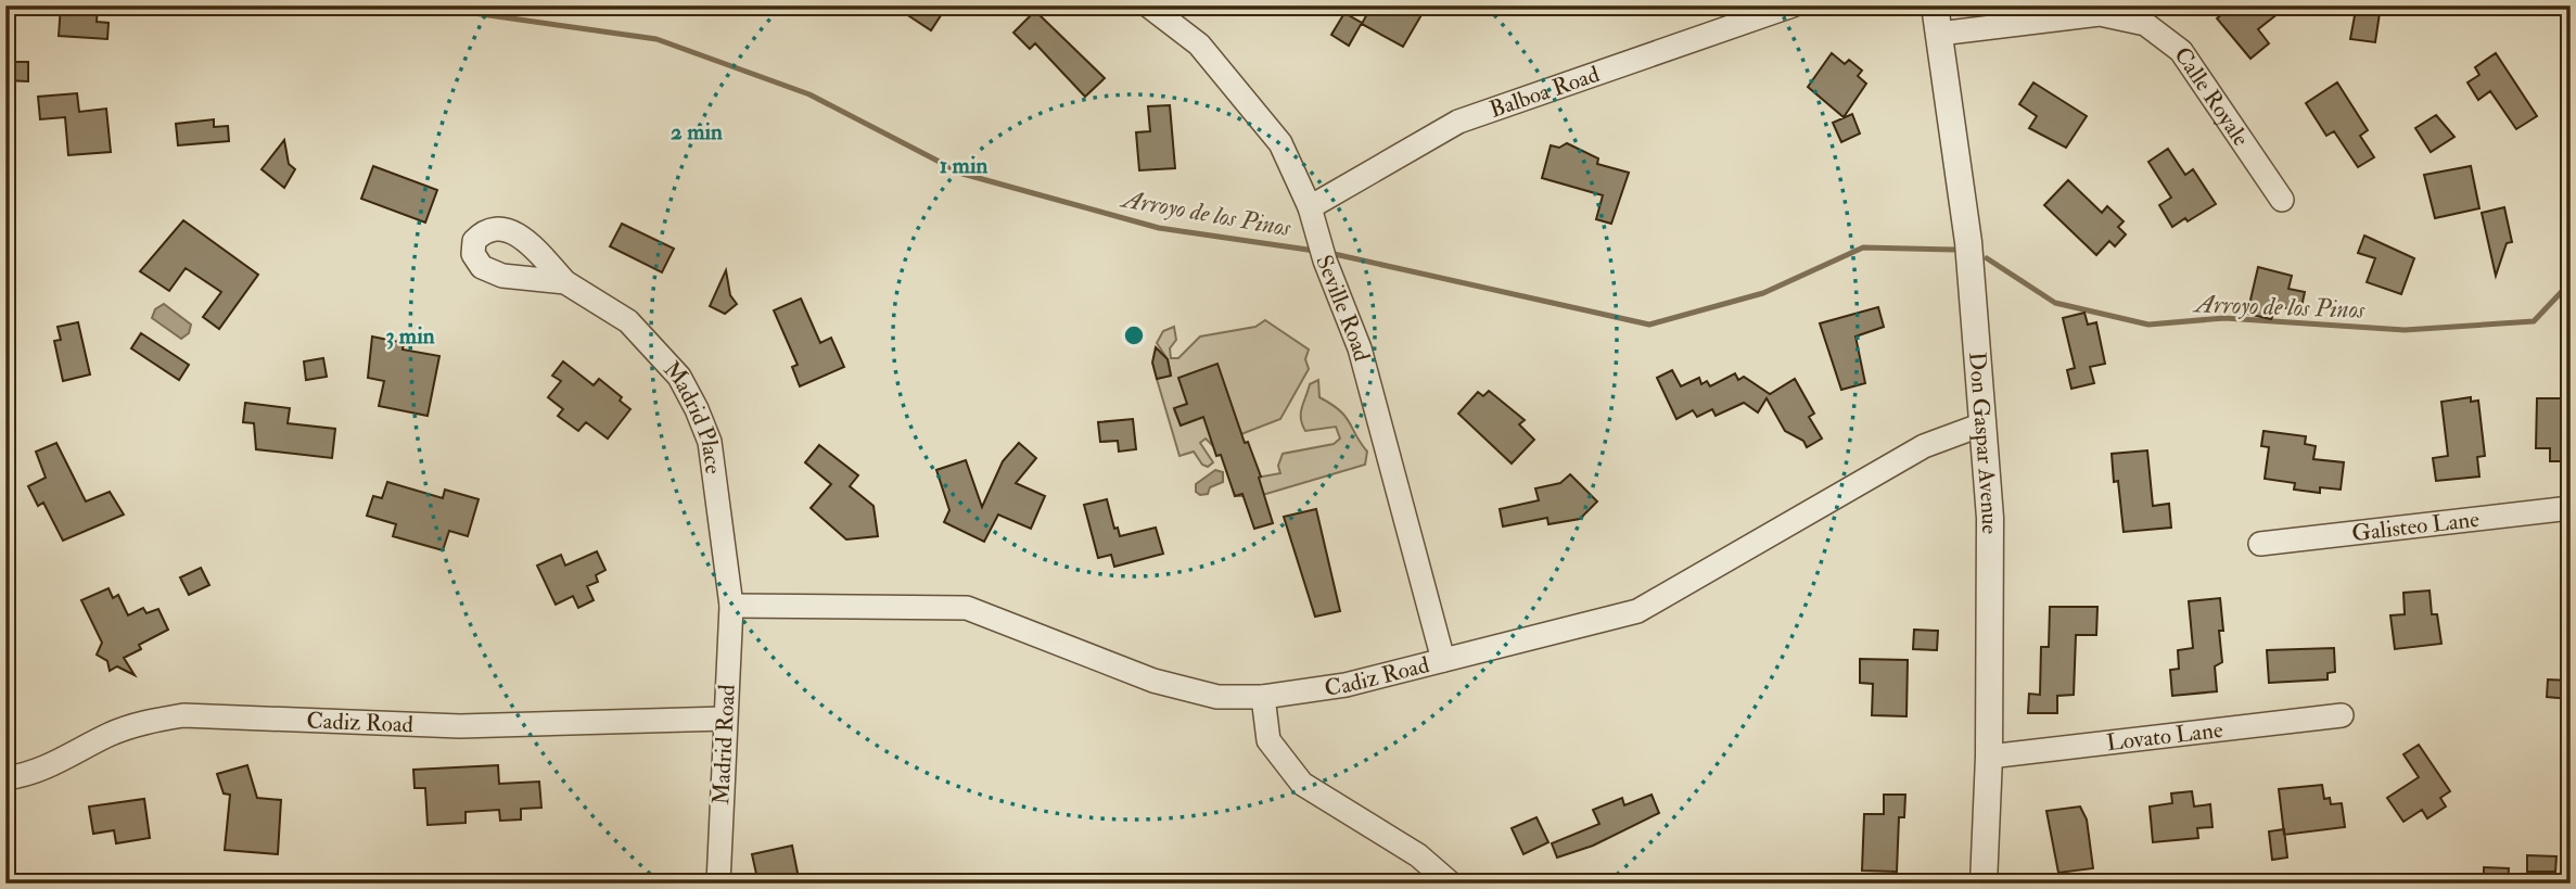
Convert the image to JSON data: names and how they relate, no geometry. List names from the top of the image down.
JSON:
{
  "streets": {
    "street": [
      "Balboa Road",
      "Calle Royale",
      "Seville Road",
      "Madrid Place",
      "Don Gaspar Avenue",
      "Galisteo Lane",
      "Cadiz Road",
      "Lovato Lane",
      "Madrid Road"
    ]
  },
  "crossings": [
    ["Balboa Road", "Seville Road"],
    ["Calle Royale", "Don Gaspar Avenue"],
    ["Seville Road", "Cadiz Road"],
    ["Madrid Place", "Cadiz Road"],
    ["Madrid Place", "Madrid Road"],
    ["Don Gaspar Avenue", "Cadiz Road"],
    ["Don Gaspar Avenue", "Lovato Lane"],
    ["Cadiz Road", "Madrid Road"]
  ],
  "water": ["Arroyo de los Pinos"],
  "rings": ["2 min", "1 min", "3 min"]
}
